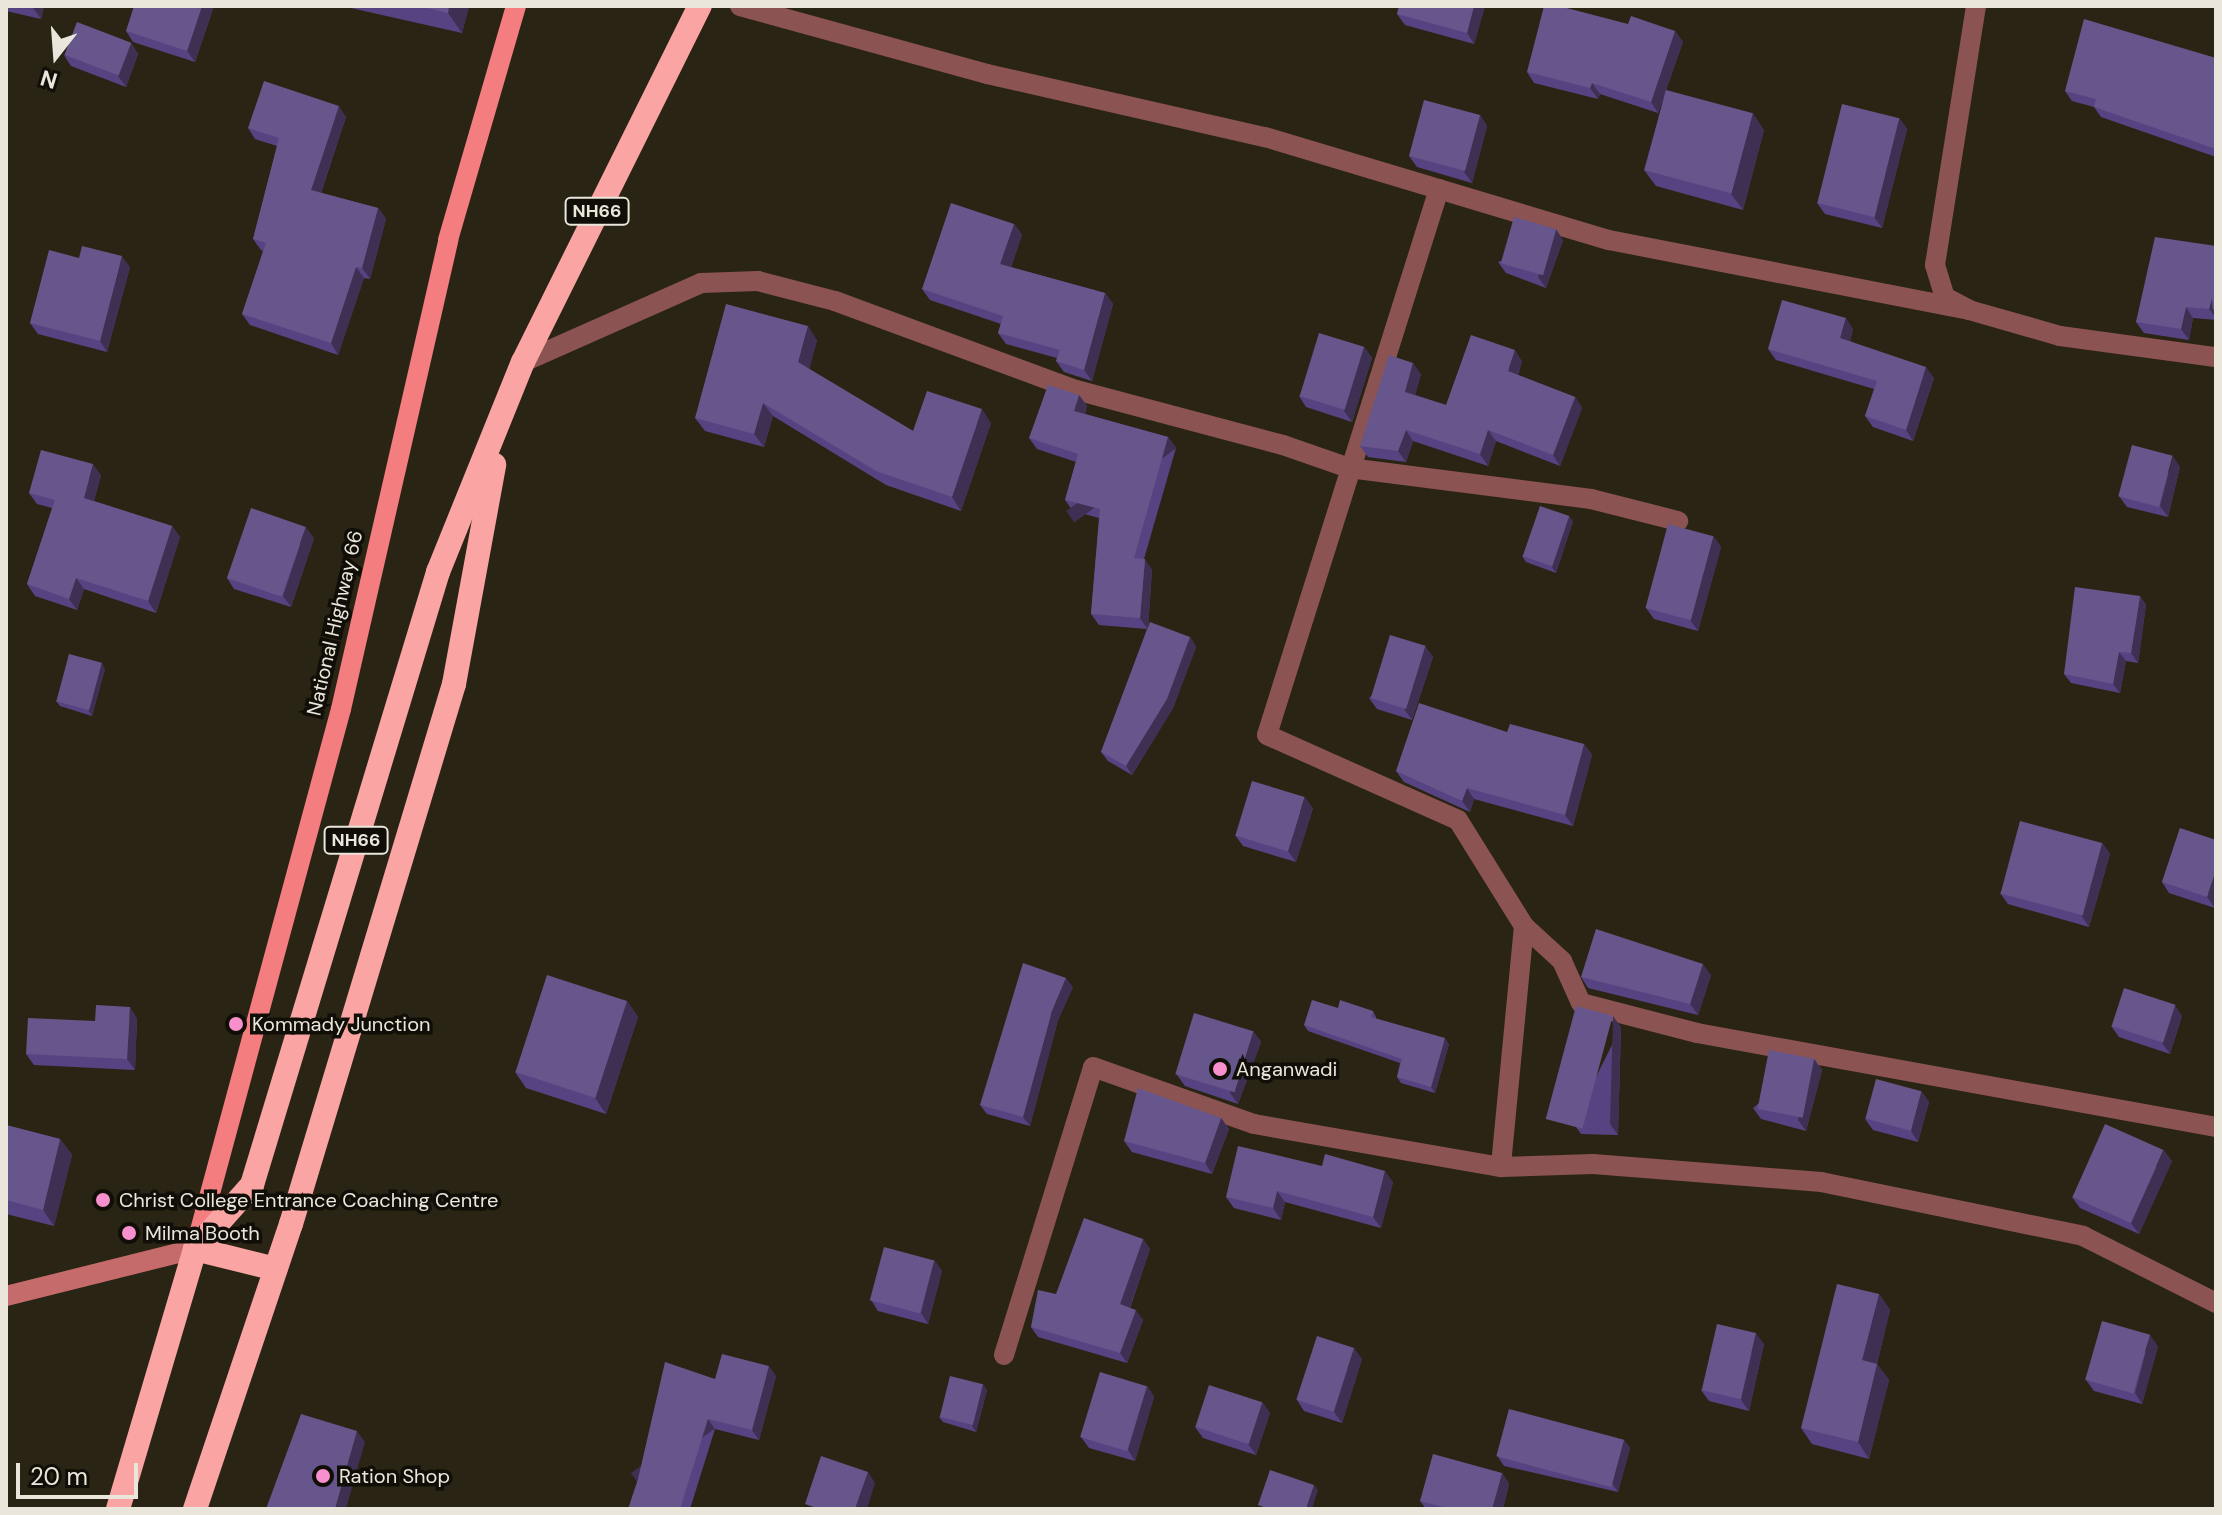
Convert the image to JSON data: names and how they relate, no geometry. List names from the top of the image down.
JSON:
{
  "streets": {
    "highway": ["NH66"],
    "main road": ["National Highway 66"]
  },
  "crossings": [
    ["NH66", "National Highway 66"]
  ],
  "places": [
    "Kommady Junction",
    "Anganwadi",
    "Christ College Entrance Coaching Centre",
    "Milma Booth",
    "Ration Shop"
  ],
  "scale_bar": "20 m",
  "north": "bottom"
}
